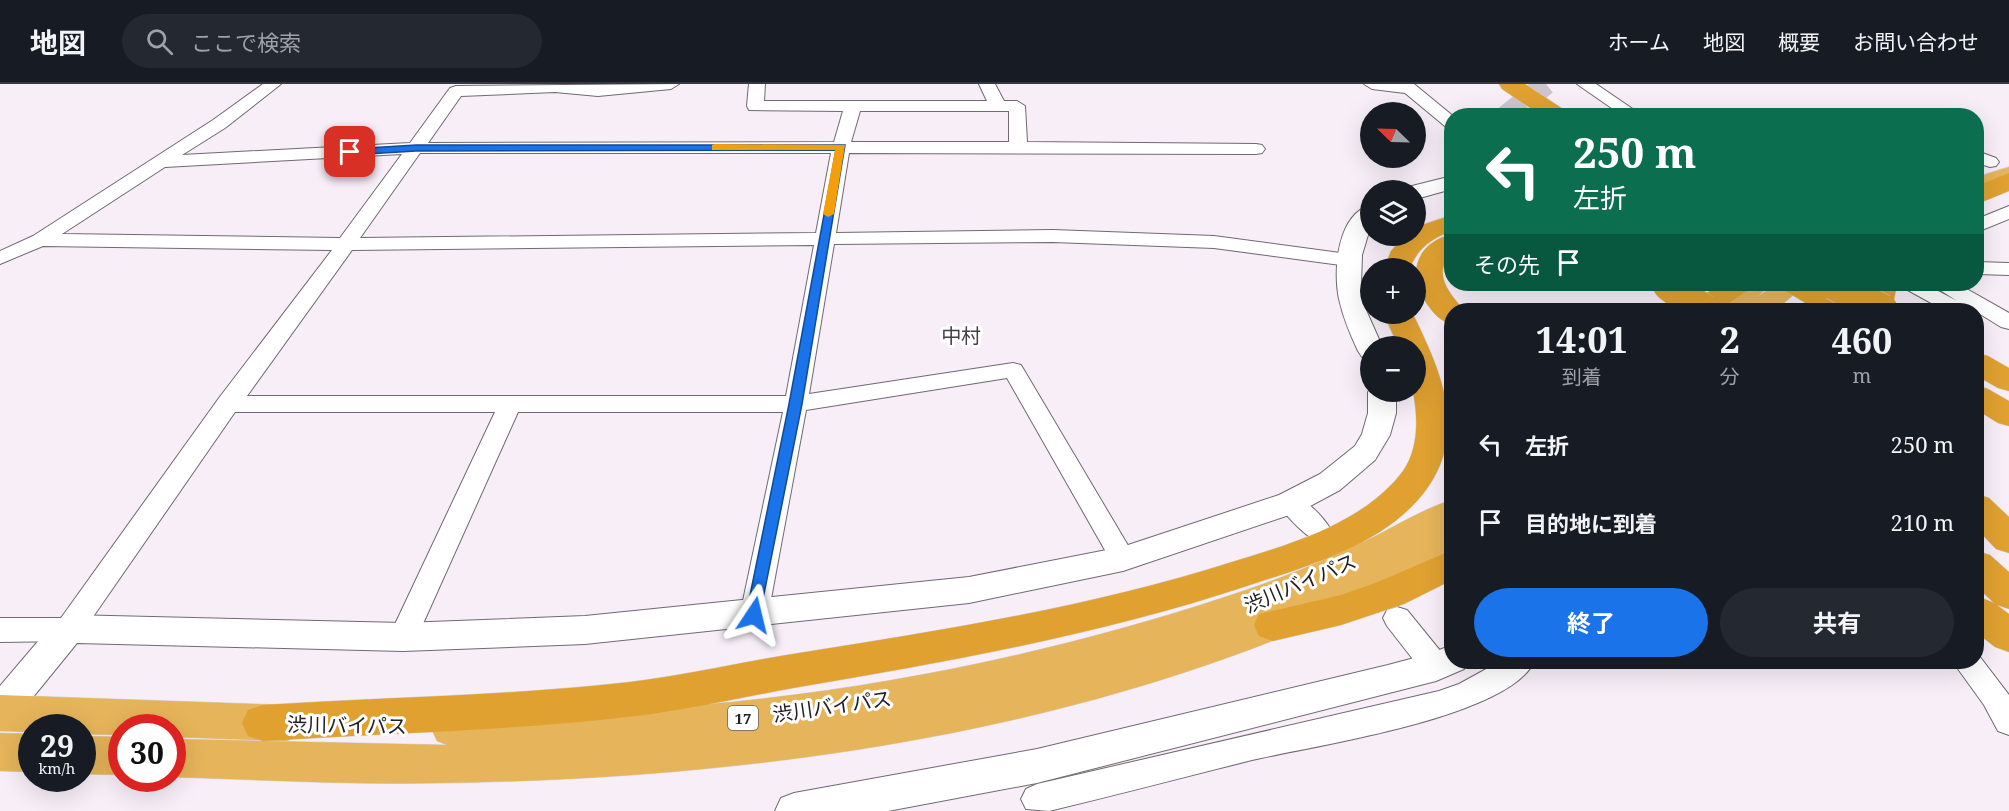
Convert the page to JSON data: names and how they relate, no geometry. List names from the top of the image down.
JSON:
{
  "streets": {
    "highway": ["渋川バイパス", "17"]
  },
  "districts": ["中村"],
  "north": "top left",
  "page": {
    "header": "地図",
    "search": "ここで検索",
    "nav": [
      "ホーム",
      "地図",
      "概要",
      "お問い合わせ"
    ],
    "map_buttons": ["+", "−"],
    "turn": ["250 m", "左折"],
    "then": "その先",
    "eta": [
      "14:01",
      "到着",
      "2",
      "分",
      "460",
      "m"
    ],
    "list": [
      {
        "name": "左折",
        "value": "250 m"
      },
      {
        "name": "目的地に到着",
        "value": "210 m"
      }
    ],
    "buttons": ["終了", "共有"],
    "speed": "29 km/h",
    "limit": "30"
  }
}
